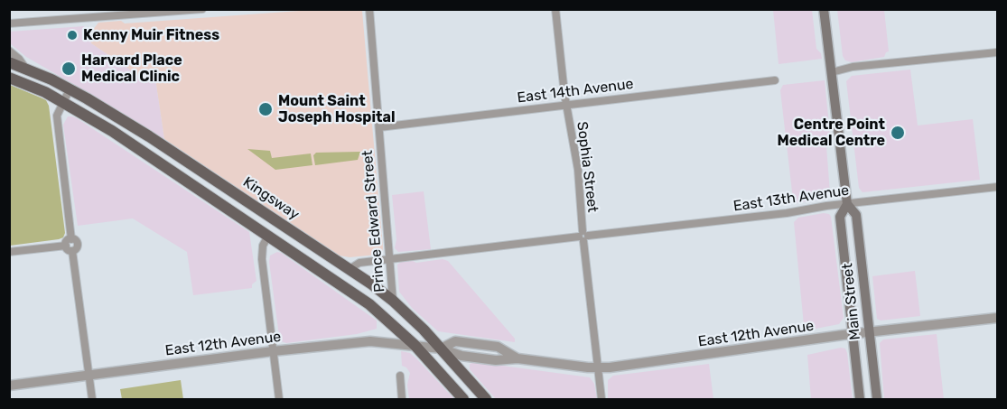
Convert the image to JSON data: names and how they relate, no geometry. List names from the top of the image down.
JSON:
{
  "streets": {
    "main road": ["Kingsway", "Main Street"],
    "street": [
      "East 14th Avenue",
      "Sophia Street",
      "East 13th Avenue",
      "Prince Edward Street",
      "East 12th Avenue"
    ]
  },
  "crossings": [
    ["East 14th Avenue", "Sophia Street"],
    ["East 14th Avenue", "Prince Edward Street"],
    ["Sophia Street", "East 13th Avenue"],
    ["Sophia Street", "East 12th Avenue"],
    ["Kingsway", "East 13th Avenue"],
    ["Kingsway", "Prince Edward Street"],
    ["Kingsway", "East 12th Avenue"],
    ["East 13th Avenue", "Prince Edward Street"],
    ["East 13th Avenue", "Main Street"],
    ["Main Street", "East 12th Avenue"]
  ],
  "places": [
    "Kenny Muir Fitness",
    "Harvard Place Medical Clinic",
    "Mount Saint Joseph Hospital",
    "Centre Point Medical Centre"
  ]
}
